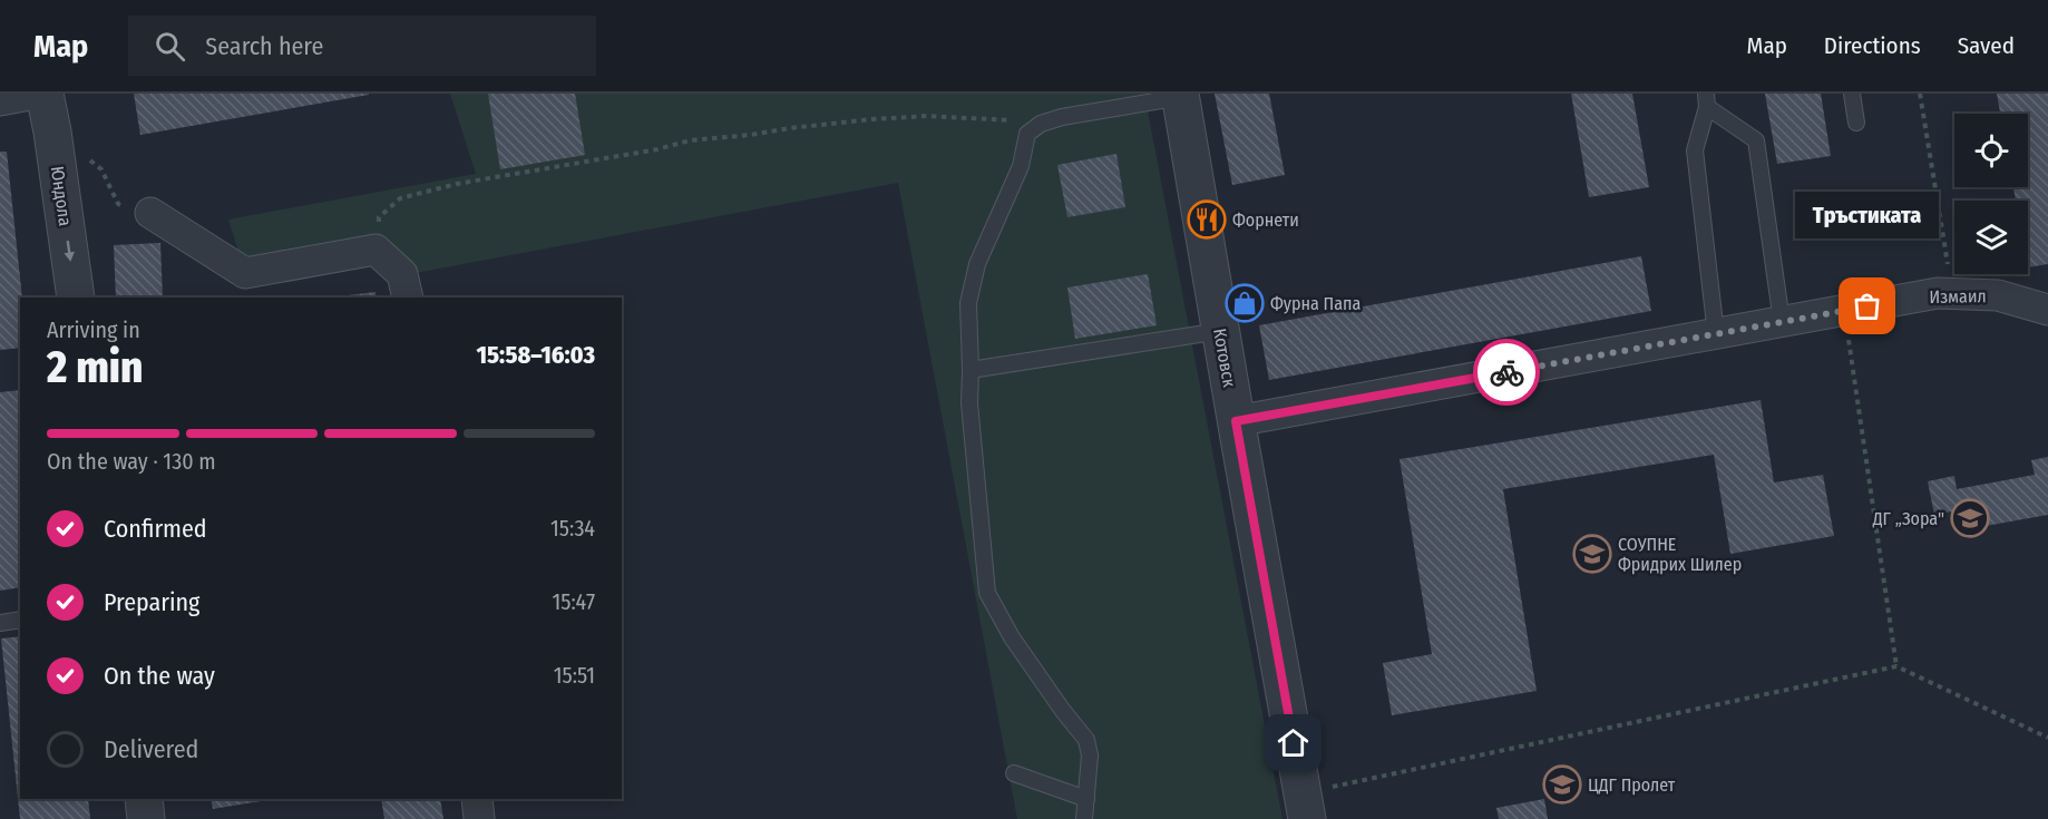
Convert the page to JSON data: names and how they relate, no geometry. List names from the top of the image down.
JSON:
{
  "streets": {
    "street": ["Юндола", "Измаил", "Котовск"]
  },
  "crossings": [
    ["Измаил", "Котовск"]
  ],
  "one_way": ["Юндола"],
  "places": {
    "restaurant": ["Форнети"],
    "shop": ["Фурна Папа"],
    "other": ["Тръстиката"],
    "school or university": ["ДГ „Зора\"", "СОУПНЕ Фридрих Шилер", "ЦДГ Пролет"]
  },
  "page": {
    "header": "Map",
    "search": "Search here",
    "nav": ["Map", "Directions", "Saved"],
    "bubble": "Тръстиката",
    "heading": ["2 min", "Arriving in", "15:58–16:03"],
    "bar": "On the way · 130 m",
    "list": [
      ["Confirmed", "15:34"],
      ["Preparing", "15:47"],
      ["On the way", "15:51"],
      "Delivered"
    ]
  }
}
